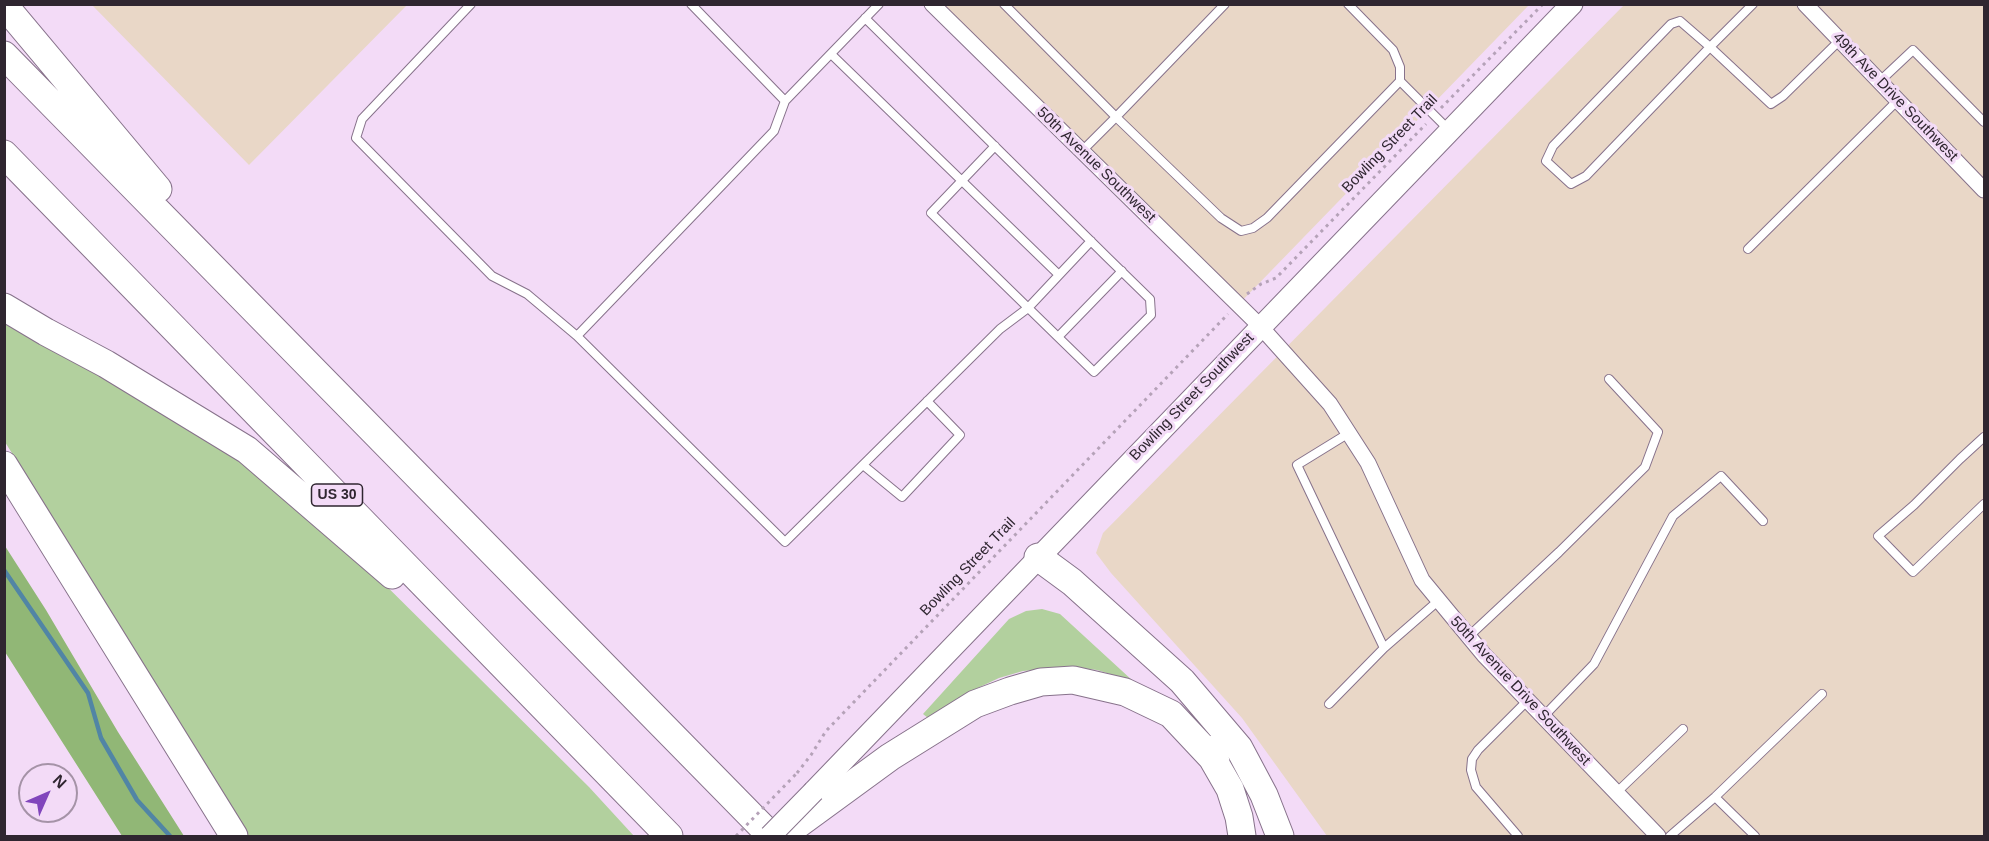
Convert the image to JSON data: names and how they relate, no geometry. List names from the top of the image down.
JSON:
{
  "streets": {
    "highway": ["US 30"],
    "main road": ["Bowling Street Southwest"],
    "street": ["49th Ave Drive Southwest", "50th Avenue Southwest", "50th Avenue Drive Southwest"],
    "path": ["Bowling Street Trail"]
  },
  "crossings": [
    ["Bowling Street Trail", "Bowling Street Southwest"],
    ["50th Avenue Southwest", "Bowling Street Southwest"],
    ["50th Avenue Southwest", "50th Avenue Drive Southwest"],
    ["Bowling Street Southwest", "50th Avenue Drive Southwest"]
  ],
  "north": "top right"
}
